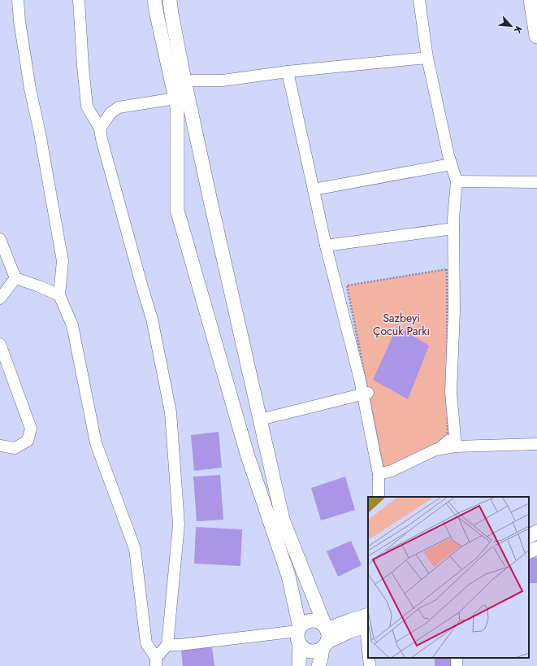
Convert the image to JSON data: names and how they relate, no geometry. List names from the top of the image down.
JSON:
{
  "parks": ["Sazbeyi Çocuk Parkı"],
  "north": "bottom right"
}
